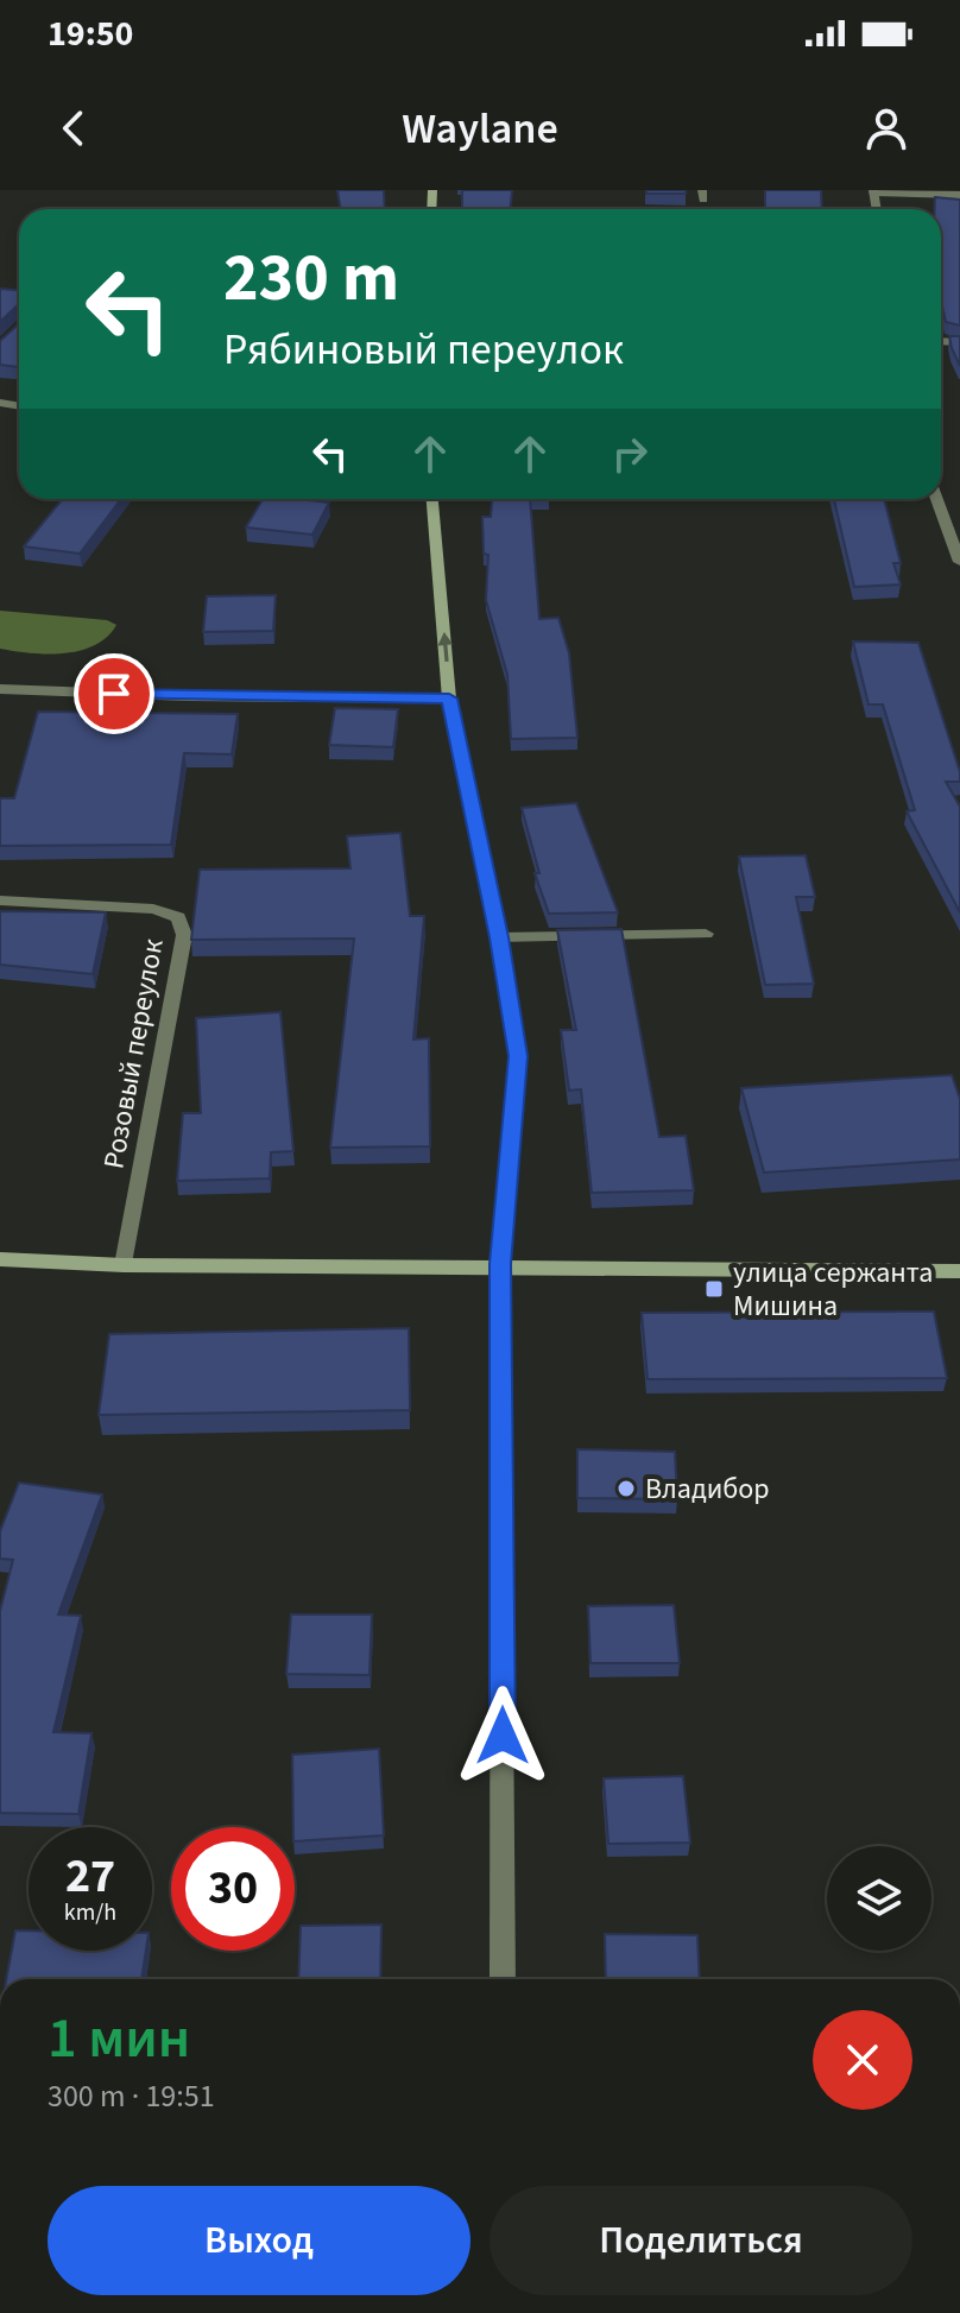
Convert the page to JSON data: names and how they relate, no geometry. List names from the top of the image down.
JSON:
{
  "streets": {
    "street": ["Розовый переулок"]
  },
  "places": {
    "transit": ["улица cержанта Мишина"],
    "other": ["Владибор"]
  },
  "page": {
    "status": "19:50",
    "header": "Waylane",
    "turn": ["230 m", "Рябиновый переулок"],
    "speed": "27 km/h",
    "limit": "30",
    "heading": ["1 мин", "300 m · 19:51"],
    "buttons": ["Выход", "Поделиться"]
  }
}
